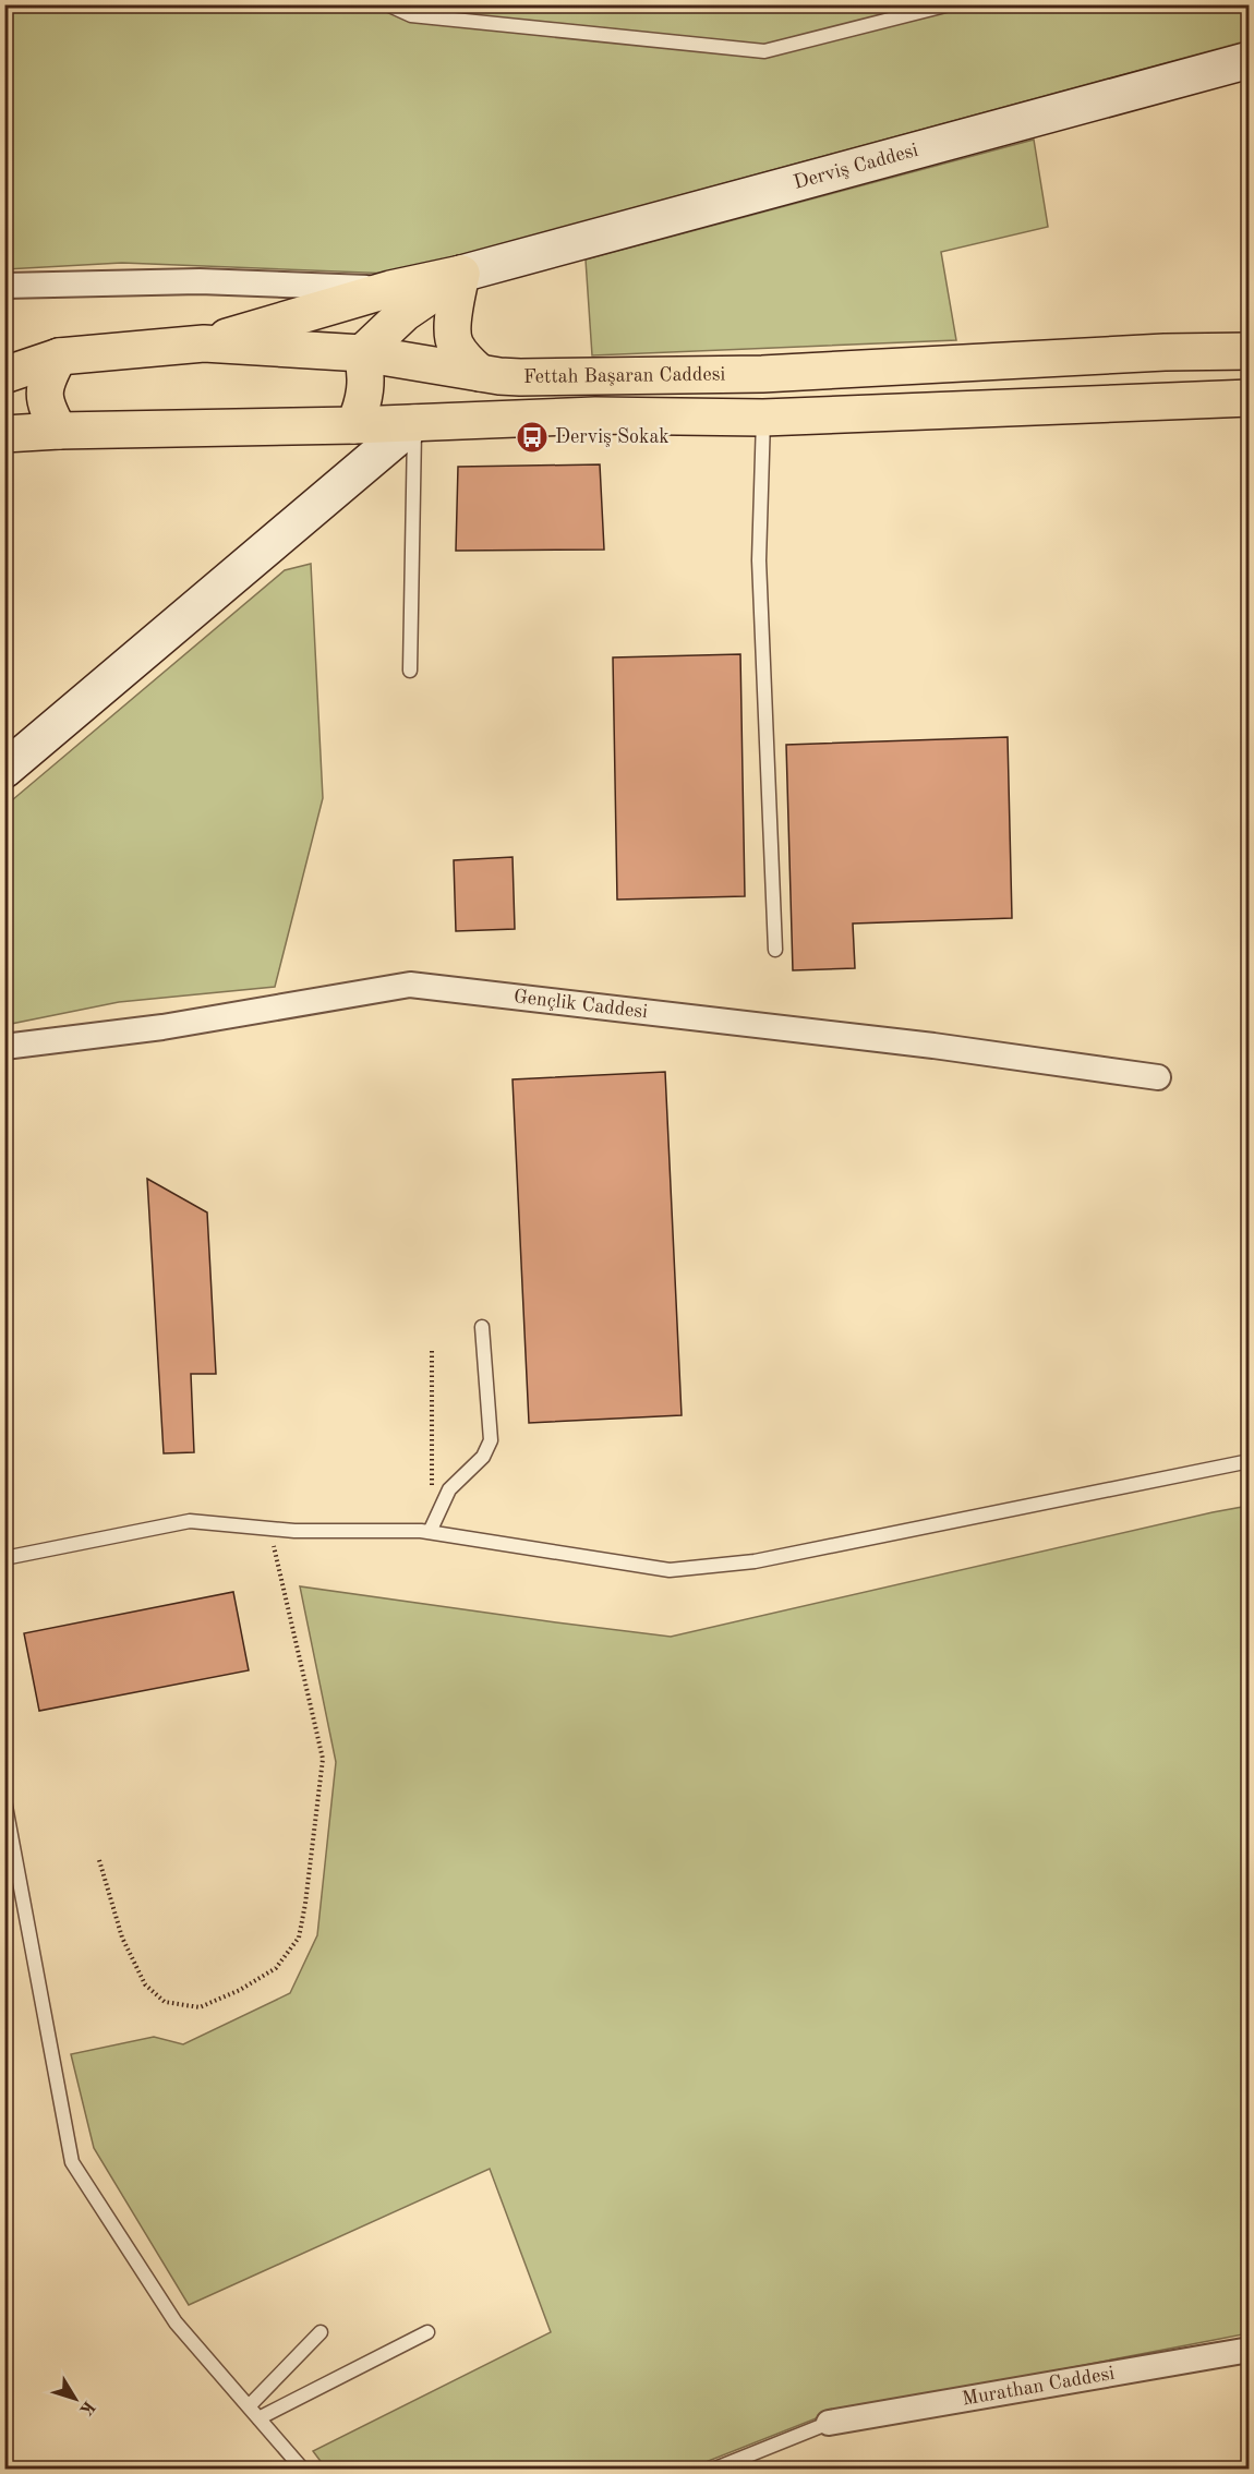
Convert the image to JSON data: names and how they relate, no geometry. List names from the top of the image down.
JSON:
{
  "streets": {
    "main road": ["Fettah Başaran Caddesi"],
    "street": ["Derviş Caddesi", "Gençlik Caddesi", "Murathan Caddesi"]
  },
  "places": {
    "bus stop": ["Derviş Sokak"]
  },
  "north": "bottom right"
}
